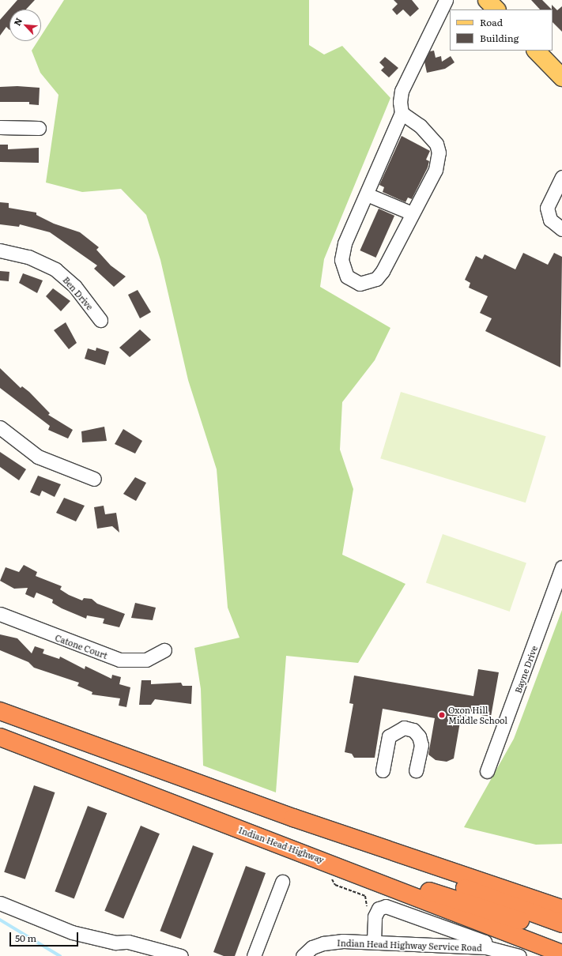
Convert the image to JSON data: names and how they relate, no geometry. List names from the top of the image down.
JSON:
{
  "streets": {
    "highway": ["Indian Head Highway"],
    "street": [
      "Ben Drive",
      "Catone Court",
      "Bayne Drive",
      "Indian Head Highway Service Road"
    ]
  },
  "places": ["Oxon Hill Middle School"],
  "legend": ["Road", "Building"],
  "scale_bar": "50 m",
  "north": "top left"
}
